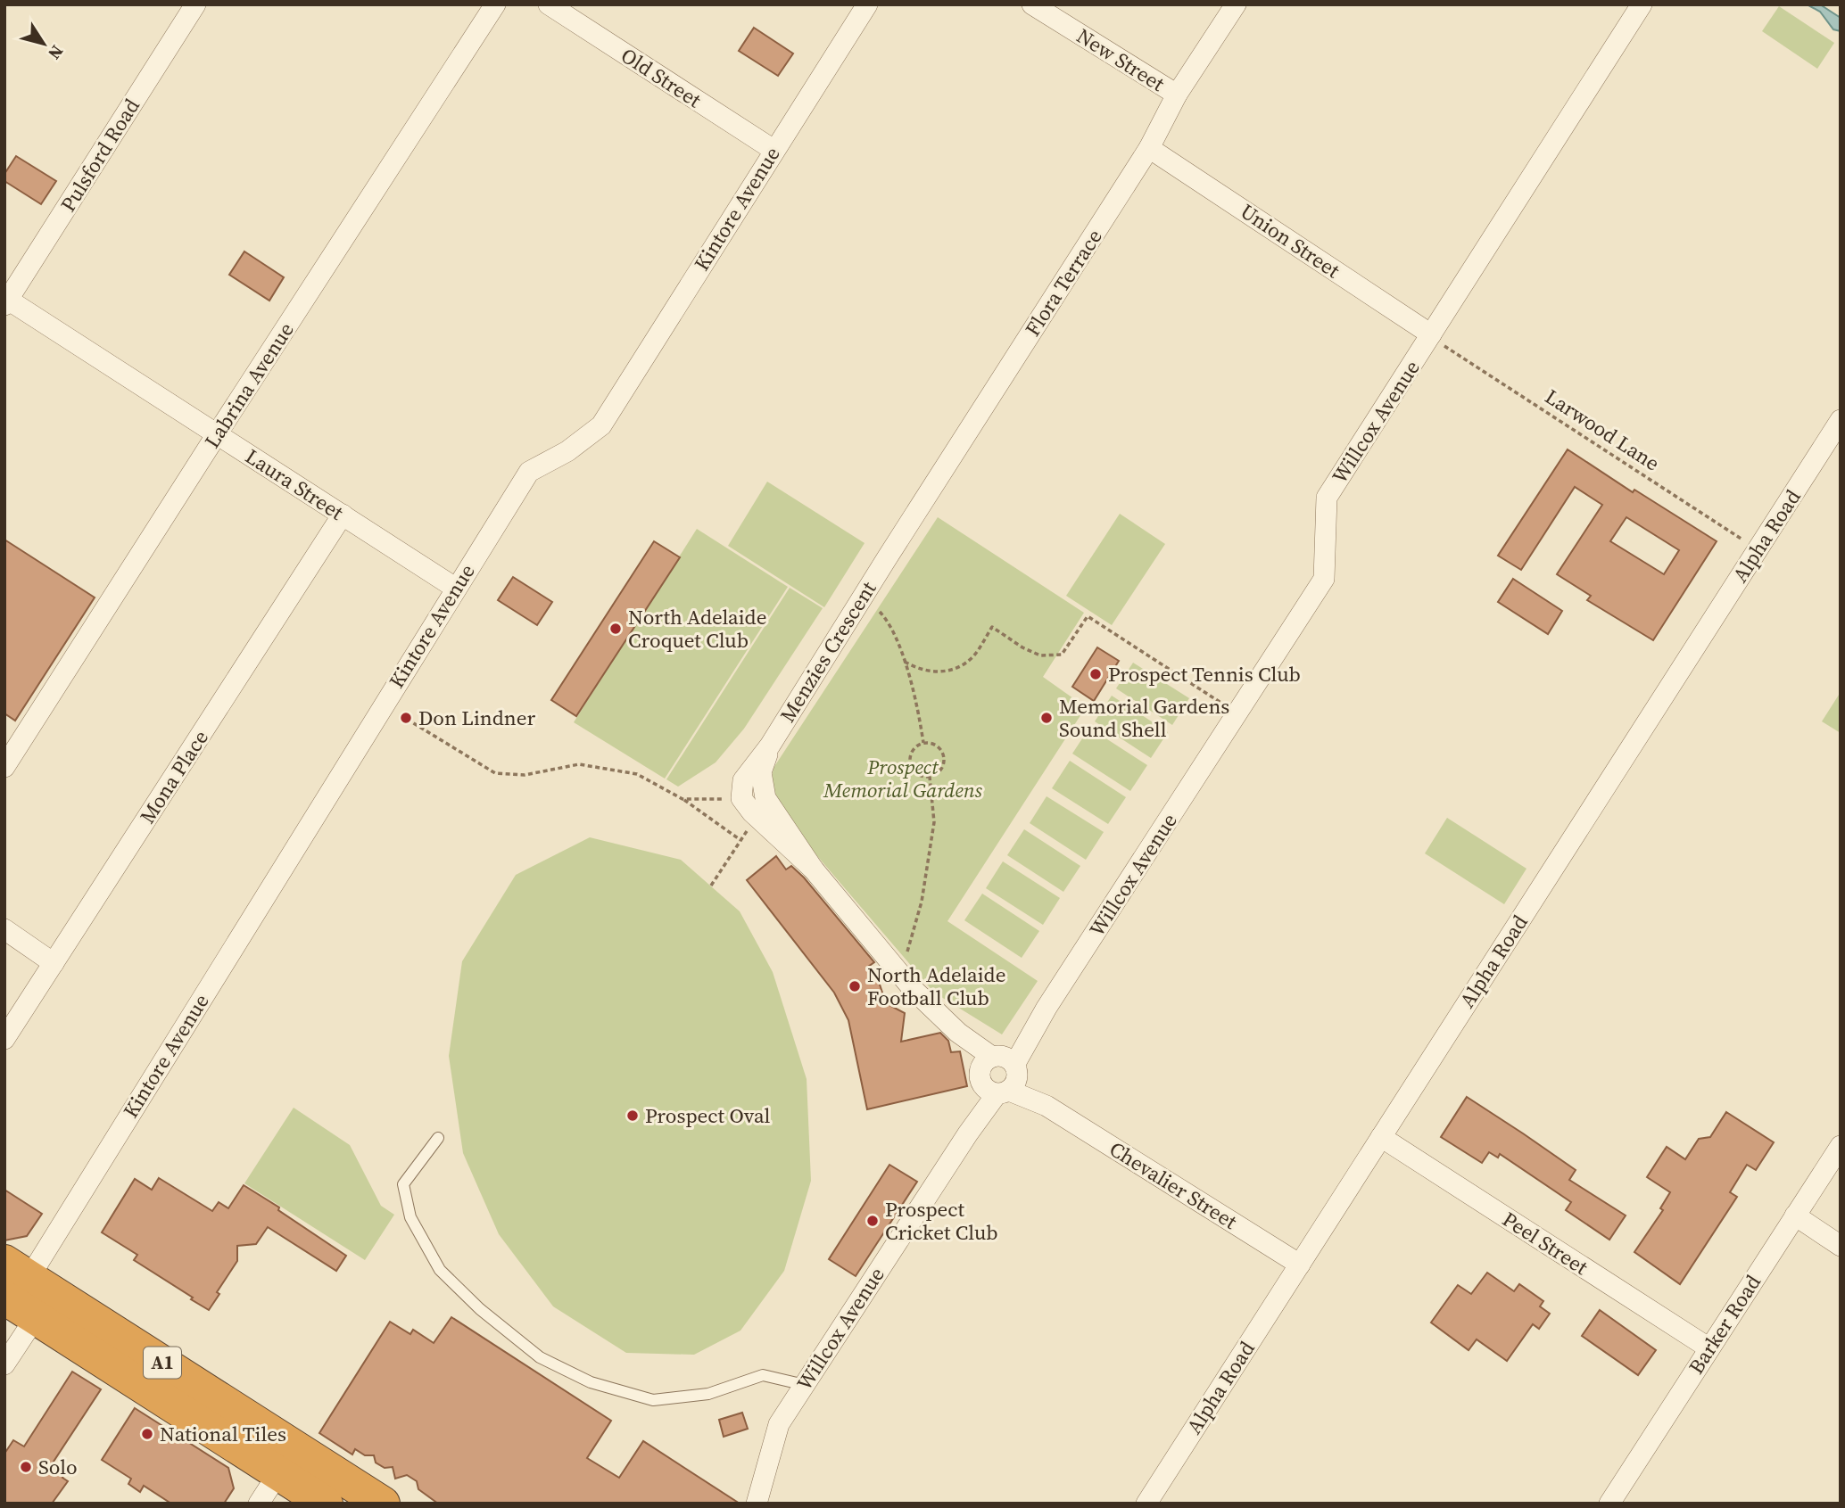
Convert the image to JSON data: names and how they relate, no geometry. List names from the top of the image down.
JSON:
{
  "streets": {
    "highway": ["A1"],
    "street": [
      "New Street",
      "Old Street",
      "Pulsford Road",
      "Kintore Avenue",
      "Union Street",
      "Flora Terrace",
      "Labrina Avenue",
      "Willcox Avenue",
      "Laura Street",
      "Alpha Road",
      "Menzies Crescent",
      "Mona Place",
      "Chevalier Street",
      "Peel Street",
      "Barker Road"
    ],
    "path": ["Larwood Lane"]
  },
  "crossings": [
    ["New Street", "Flora Terrace"],
    ["Old Street", "Kintore Avenue"],
    ["Pulsford Road", "Laura Street"],
    ["Kintore Avenue", "Laura Street"],
    ["Kintore Avenue", "A1"],
    ["Union Street", "Flora Terrace"],
    ["Union Street", "Willcox Avenue"],
    ["Union Street", "Larwood Lane"],
    ["Flora Terrace", "Menzies Crescent"],
    ["Labrina Avenue", "Laura Street"],
    ["Willcox Avenue", "Larwood Lane"],
    ["Willcox Avenue", "Menzies Crescent"],
    ["Willcox Avenue", "Chevalier Street"],
    ["Larwood Lane", "Alpha Road"],
    ["Laura Street", "Mona Place"],
    ["Alpha Road", "Chevalier Street"],
    ["Alpha Road", "Peel Street"],
    ["Menzies Crescent", "Chevalier Street"],
    ["Peel Street", "Barker Road"]
  ],
  "parks": ["Prospect Memorial Gardens"],
  "places": [
    "North Adelaide Croquet Club",
    "Prospect Tennis Club",
    "Don Lindner",
    "Memorial Gardens Sound Shell",
    "North Adelaide Football Club",
    "Prospect Oval",
    "Prospect Cricket Club",
    "National Tiles",
    "Solo"
  ],
  "north": "bottom right"
}
